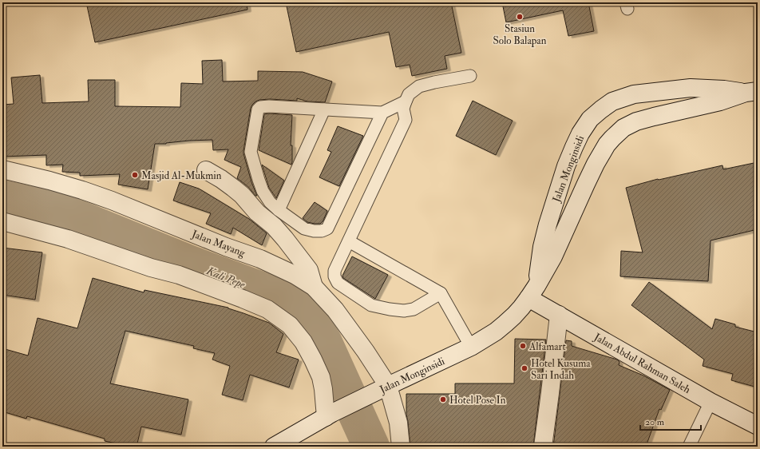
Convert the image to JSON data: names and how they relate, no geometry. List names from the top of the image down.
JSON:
{
  "streets": {
    "street": ["Jalan Monginsidi", "Jalan Mayang", "Jalan Abdul Rahman Saleh"]
  },
  "crossings": [
    ["Jalan Monginsidi", "Jalan Mayang"],
    ["Jalan Monginsidi", "Jalan Abdul Rahman Saleh"]
  ],
  "water": ["Kali Pepe"],
  "places": [
    "Stasiun Solo Balapan",
    "Masjid Al-Mukmin",
    "Alfamart",
    "Hotel Kusuma Sari Indah",
    "Hotel Pose In"
  ],
  "scale_bar": "20 m"
}
